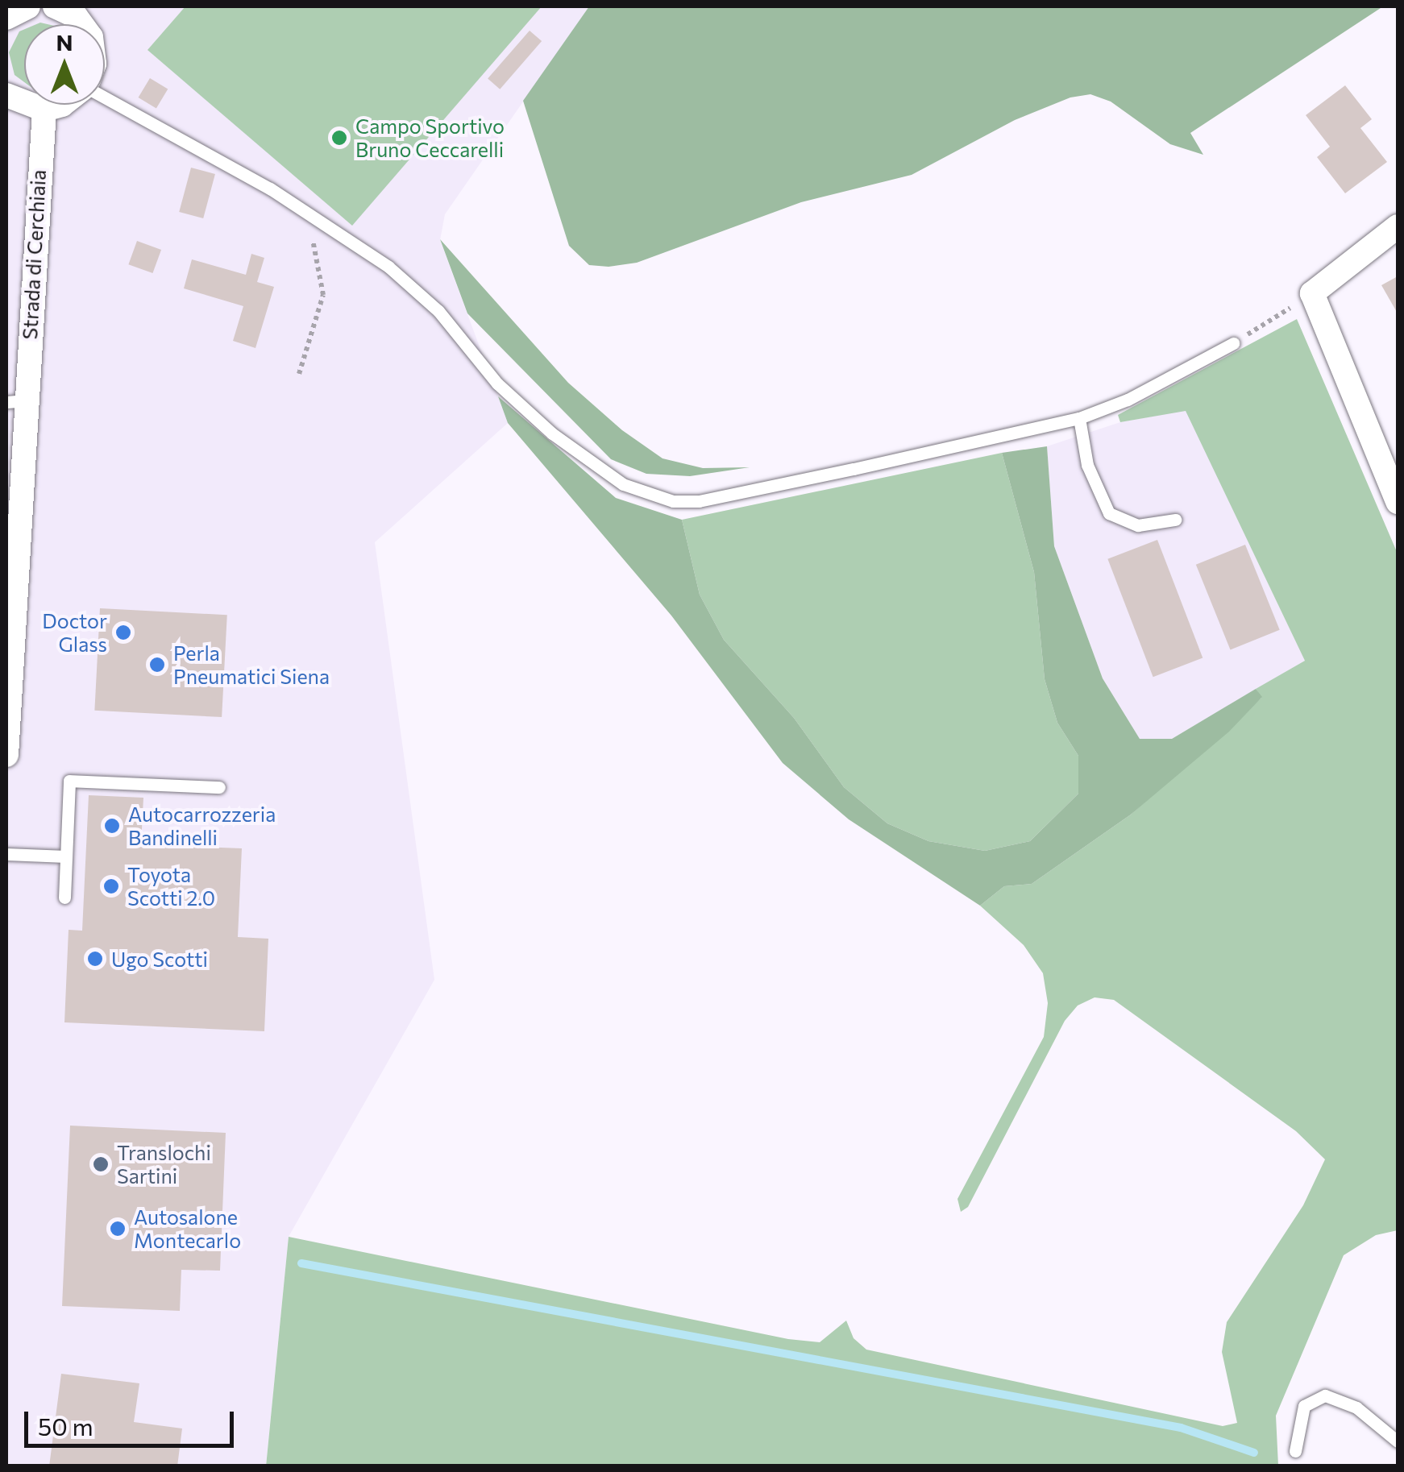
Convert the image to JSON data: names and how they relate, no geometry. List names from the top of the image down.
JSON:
{
  "streets": {
    "street": ["Strada di Cerchiaia"]
  },
  "places": [
    "Campo Sportivo Bruno Ceccarelli",
    "Doctor Glass",
    "Perla Pneumatici Siena",
    "Autocarrozzeria Bandinelli",
    "Toyota Scotti 2.0",
    "Ugo Scotti",
    "Translochi Sartini",
    "Autosalone Montecarlo"
  ],
  "scale_bar": "50 m",
  "north": "top"
}
